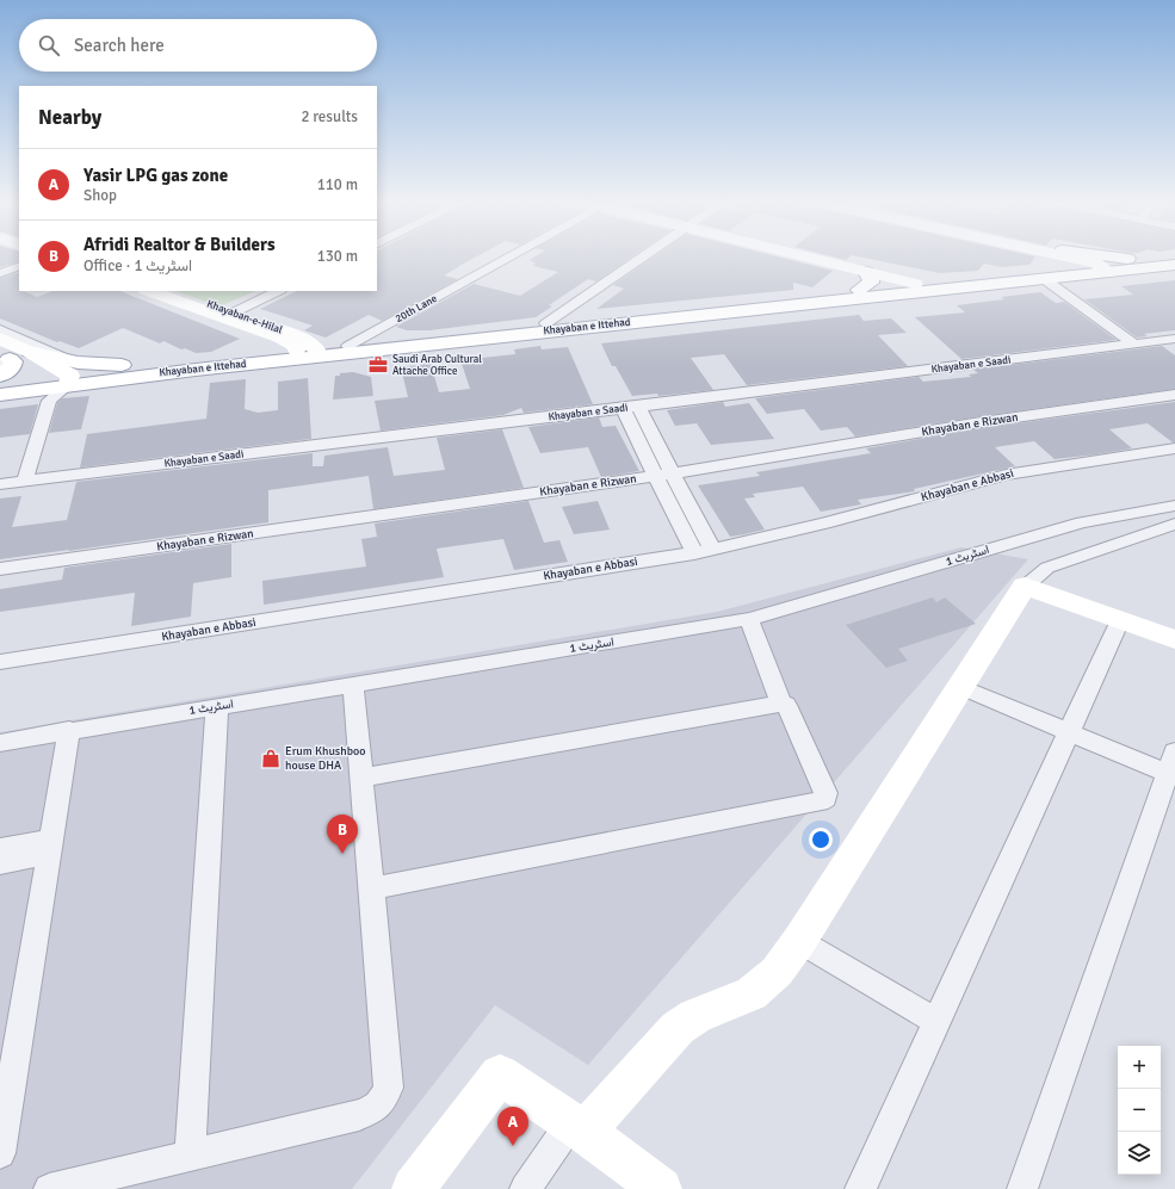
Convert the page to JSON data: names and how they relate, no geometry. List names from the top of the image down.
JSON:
{
  "streets": {
    "main road": ["Khayaban-e-Hilal", "Khayaban e Ittehad"],
    "street": [
      "20th Lane",
      "Khayaban e Saadi",
      "Khayaban e Rizwan",
      "Khayaban e Abbasi",
      "اسٹریٹ 1"
    ]
  },
  "crossings": [
    ["20th Lane", "Khayaban e Ittehad"],
    ["Khayaban-e-Hilal", "Khayaban e Ittehad"]
  ],
  "places": {
    "office": ["Saudi Arab Cultural Attache Office"],
    "shop": ["Erum Khushboo house DHA"]
  },
  "page": {
    "search": "Search here",
    "heading": ["Nearby", "2 results"],
    "list": [
      {
        "mark": "A",
        "name": "Yasir LPG gas zone",
        "note": "Shop",
        "value": "110 m"
      },
      {
        "mark": "B",
        "name": "Afridi Realtor & Builders",
        "note": "Office · اسٹریٹ 1",
        "value": "130 m"
      }
    ],
    "pins": ["B", "A"],
    "map_buttons": ["+", "−"]
  }
}
